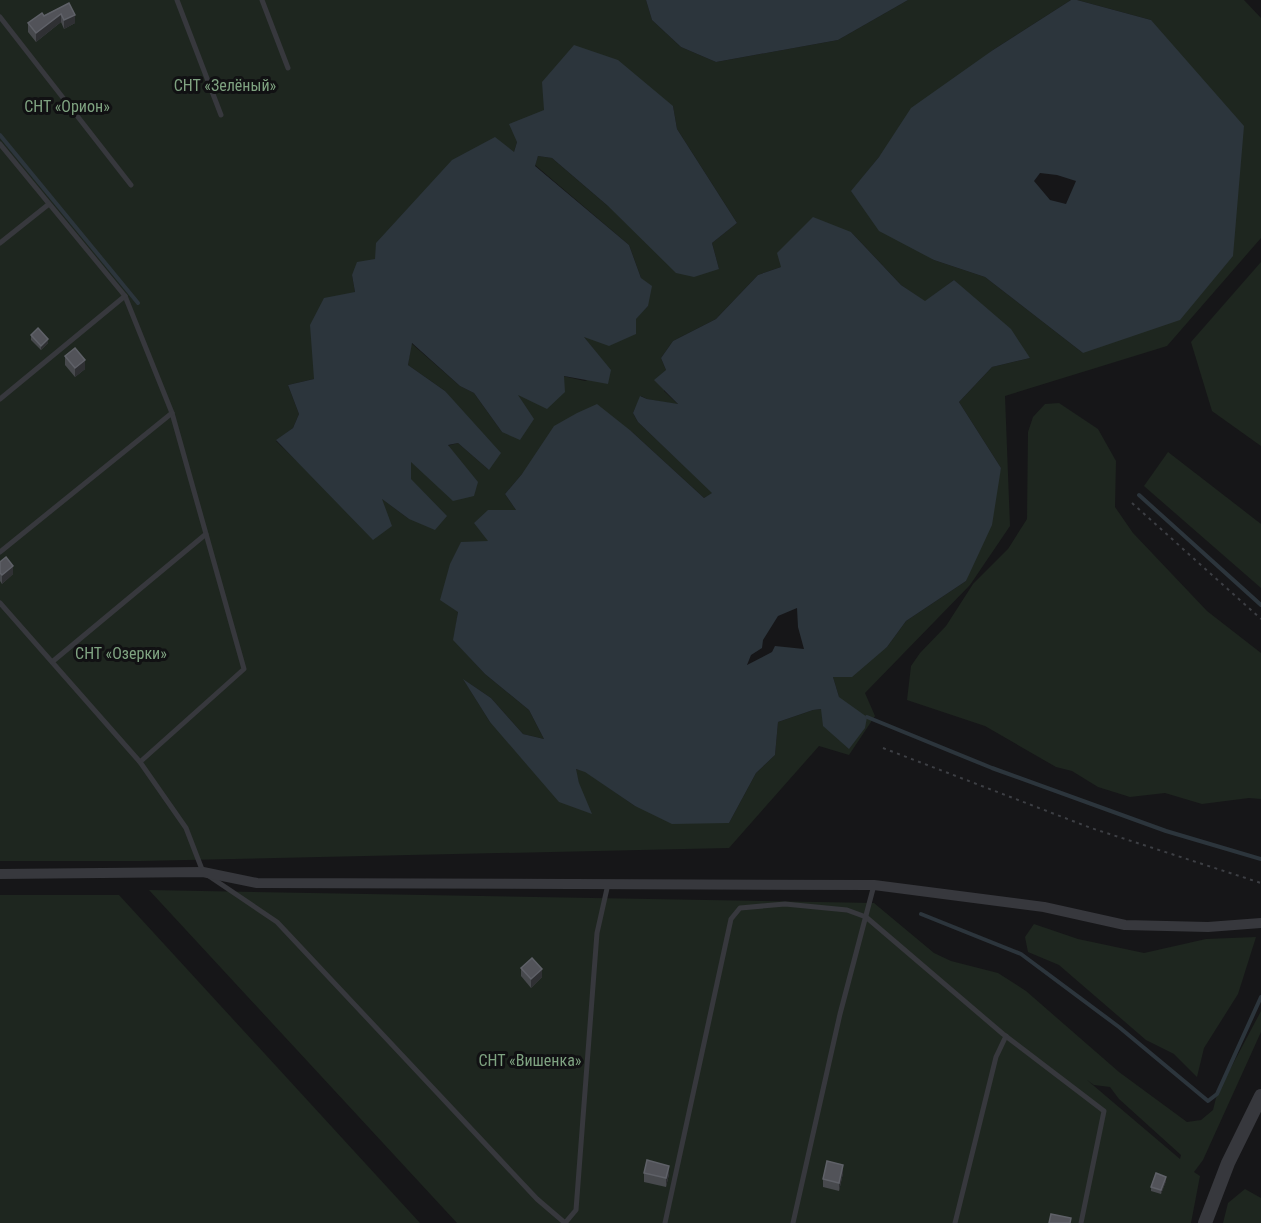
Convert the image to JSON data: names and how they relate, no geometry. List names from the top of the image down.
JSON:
{
  "parks": [
    "СНТ «Зелёный»",
    "СНТ «Орион»",
    "СНТ «Озерки»",
    "СНТ «Вишенка»"
  ]
}
